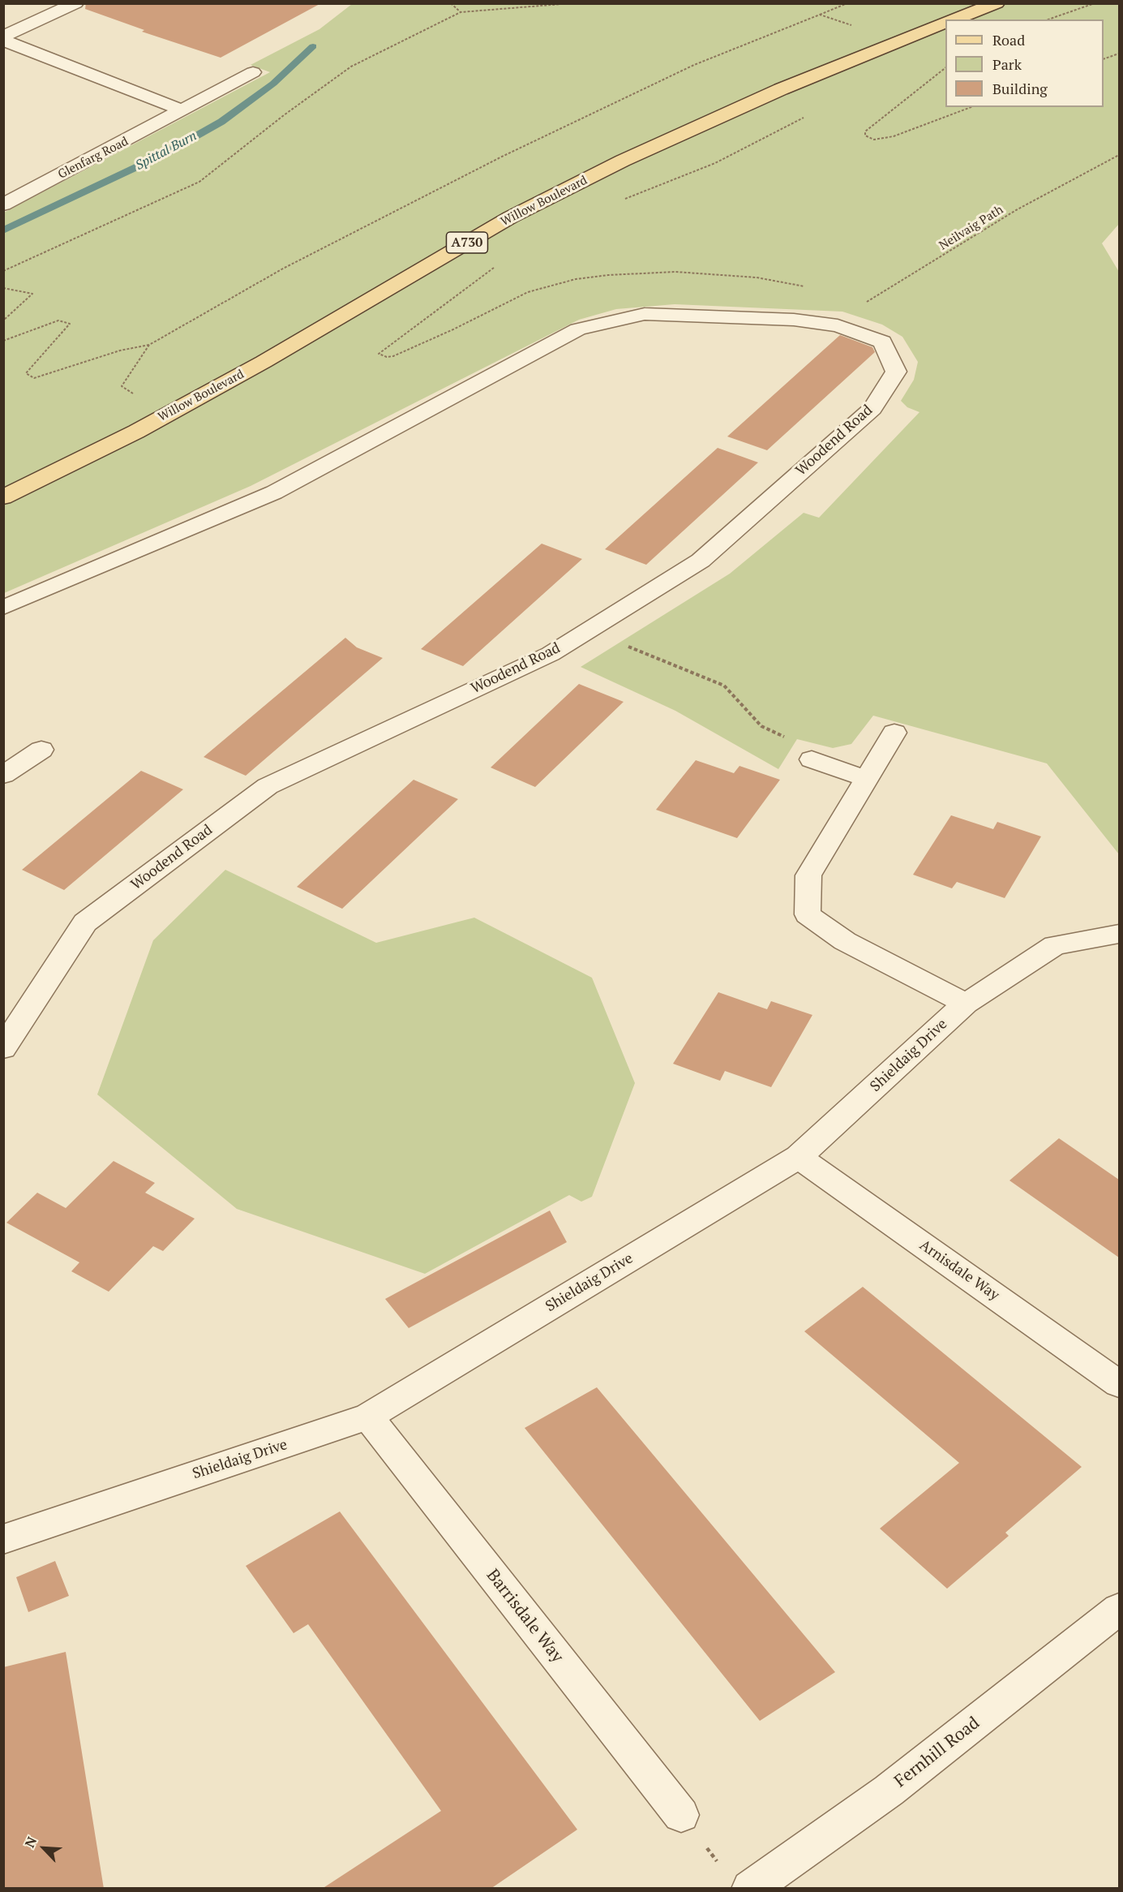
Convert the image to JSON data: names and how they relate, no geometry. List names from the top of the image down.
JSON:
{
  "streets": {
    "main road": ["Willow Boulevard", "A730"],
    "street": [
      "Glenfarg Road",
      "Woodend Road",
      "Shieldaig Drive",
      "Arnisdale Way",
      "Barrisdale Way",
      "Fernhill Road"
    ],
    "path": ["Neilvaig Path"]
  },
  "crossings": [
    ["Neilvaig Path", "Woodend Road"],
    ["Shieldaig Drive", "Arnisdale Way"],
    ["Shieldaig Drive", "Barrisdale Way"]
  ],
  "water": ["Spittal Burn"],
  "legend": ["Road", "Park", "Building"],
  "north": "top left"
}
